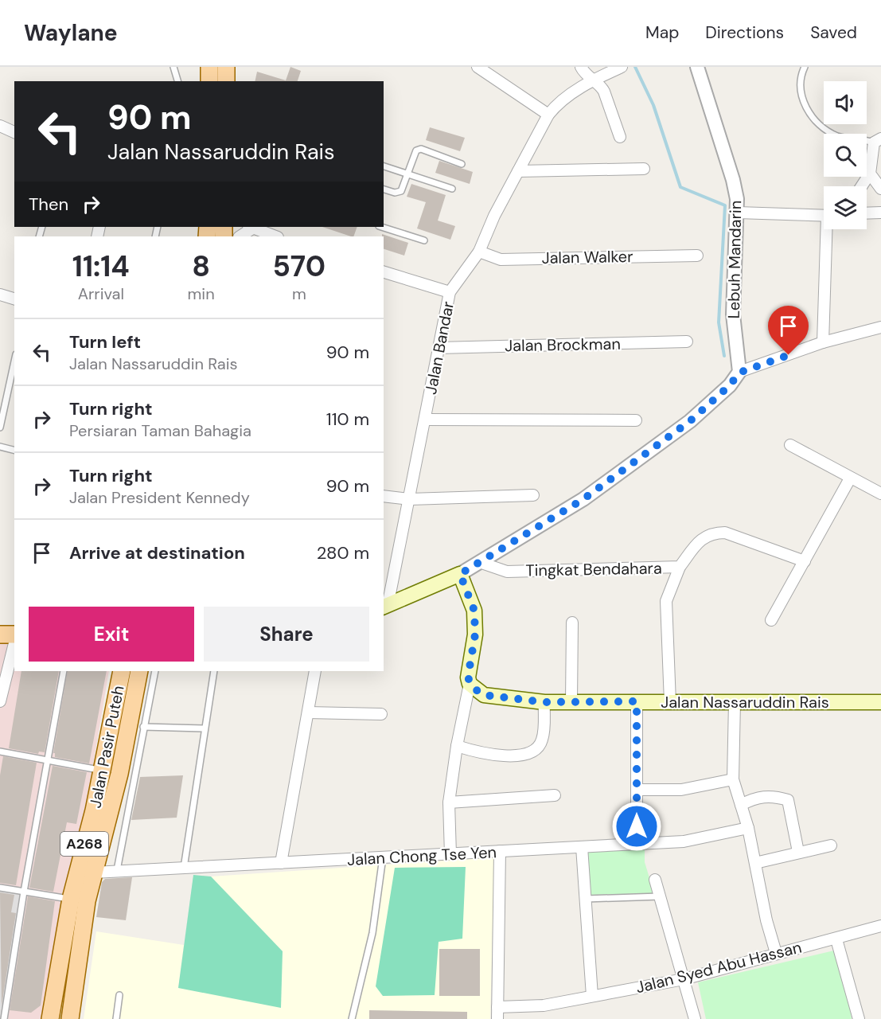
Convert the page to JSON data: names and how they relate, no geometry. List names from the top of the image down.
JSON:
{
  "streets": {
    "main road": ["Jalan Nassaruddin Rais", "Jalan Pasir Puteh", "A268"],
    "street": [
      "Jalan Walker",
      "Lebuh Mandarin",
      "Jalan Brockman",
      "Jalan Bandar",
      "Tingkat Bendahara",
      "Jalan Chong Tse Yen",
      "Jalan Syed Abu Hassan"
    ]
  },
  "crossings": [
    ["Jalan Walker", "Jalan Bandar"],
    ["Jalan Brockman", "Jalan Bandar"],
    ["Jalan Pasir Puteh", "Jalan Chong Tse Yen"]
  ],
  "page": {
    "header": "Waylane",
    "nav": ["Map", "Directions", "Saved"],
    "turn": ["90 m", "Jalan Nassaruddin Rais"],
    "then": "Then",
    "eta": [
      "11:14",
      "Arrival",
      "8",
      "min",
      "570",
      "m"
    ],
    "list": [
      {
        "name": "Turn left",
        "note": "Jalan Nassaruddin Rais",
        "value": "90 m"
      },
      {
        "name": "Turn right",
        "note": "Persiaran Taman Bahagia",
        "value": "110 m"
      },
      {
        "name": "Turn right",
        "note": "Jalan President Kennedy",
        "value": "90 m"
      },
      {
        "name": "Arrive at destination",
        "value": "280 m"
      }
    ],
    "buttons": ["Exit", "Share"]
  }
}
